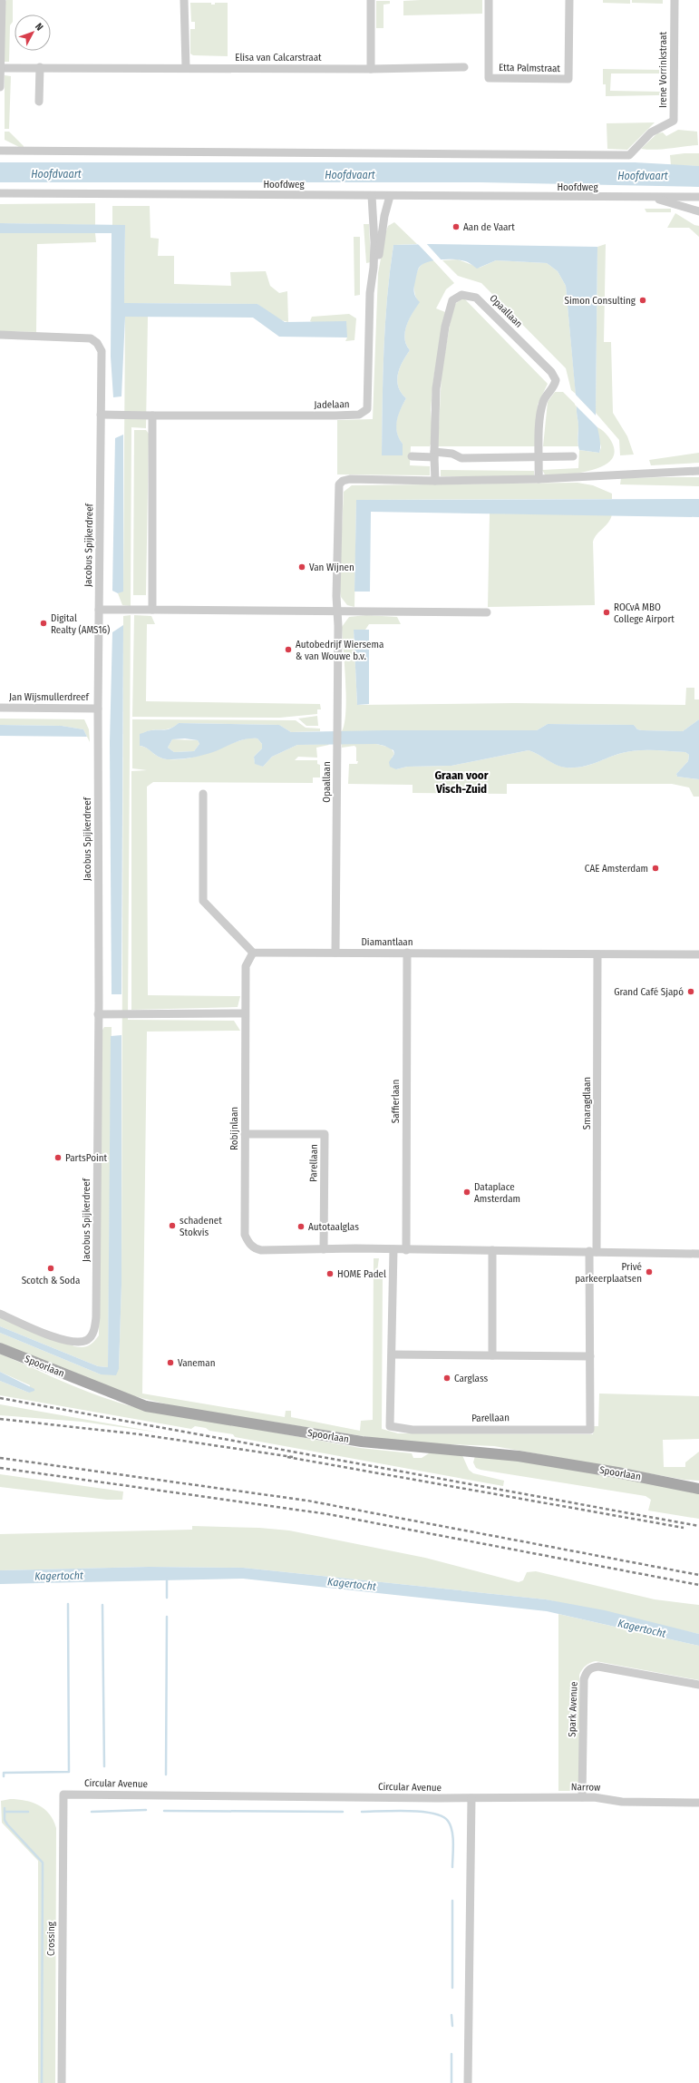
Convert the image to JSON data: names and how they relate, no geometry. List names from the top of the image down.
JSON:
{
  "streets": {
    "main road": ["Spoorlaan"],
    "street": [
      "Elisa van Calcarstraat",
      "Etta Palmstraat",
      "Irene Vorrinkstraat",
      "Hoofdweg",
      "Opaallaan",
      "Jadelaan",
      "Jacobus Spijkerdreef",
      "Jan Wijsmullerdreef",
      "Diamantlaan",
      "Saffierlaan",
      "Smaragdlaan",
      "Robijnlaan",
      "Parellaan",
      "Spark Avenue",
      "Circular Avenue",
      "Narrow",
      "Crossing"
    ]
  },
  "crossings": [
    ["Hoofdweg", "Jadelaan"],
    ["Opaallaan", "Diamantlaan"],
    ["Jadelaan", "Jacobus Spijkerdreef"],
    ["Jacobus Spijkerdreef", "Jan Wijsmullerdreef"],
    ["Diamantlaan", "Saffierlaan"],
    ["Diamantlaan", "Smaragdlaan"],
    ["Diamantlaan", "Robijnlaan"],
    ["Smaragdlaan", "Parellaan"],
    ["Robijnlaan", "Parellaan"],
    ["Spark Avenue", "Narrow"],
    ["Circular Avenue", "Narrow"],
    ["Circular Avenue", "Crossing"]
  ],
  "districts": ["Graan voor Visch-Zuid"],
  "water": ["Hoofdvaart", "Kagertocht"],
  "places": [
    "Aan de Vaart",
    "Simon Consulting",
    "Van Wijnen",
    "ROCvA MBO College Airport",
    "Digital Realty (AMS16)",
    "Autobedrijf Wiersema & van Wouwe b.v.",
    "CAE Amsterdam",
    "Grand Café Sjapó",
    "PartsPoint",
    "Dataplace Amsterdam",
    "schadenet Stokvis",
    "Autotaalglas",
    "Scotch & Soda",
    "Privé parkeerplaatsen",
    "HOME Padel",
    "Vaneman",
    "Carglass"
  ],
  "north": "top right"
}
